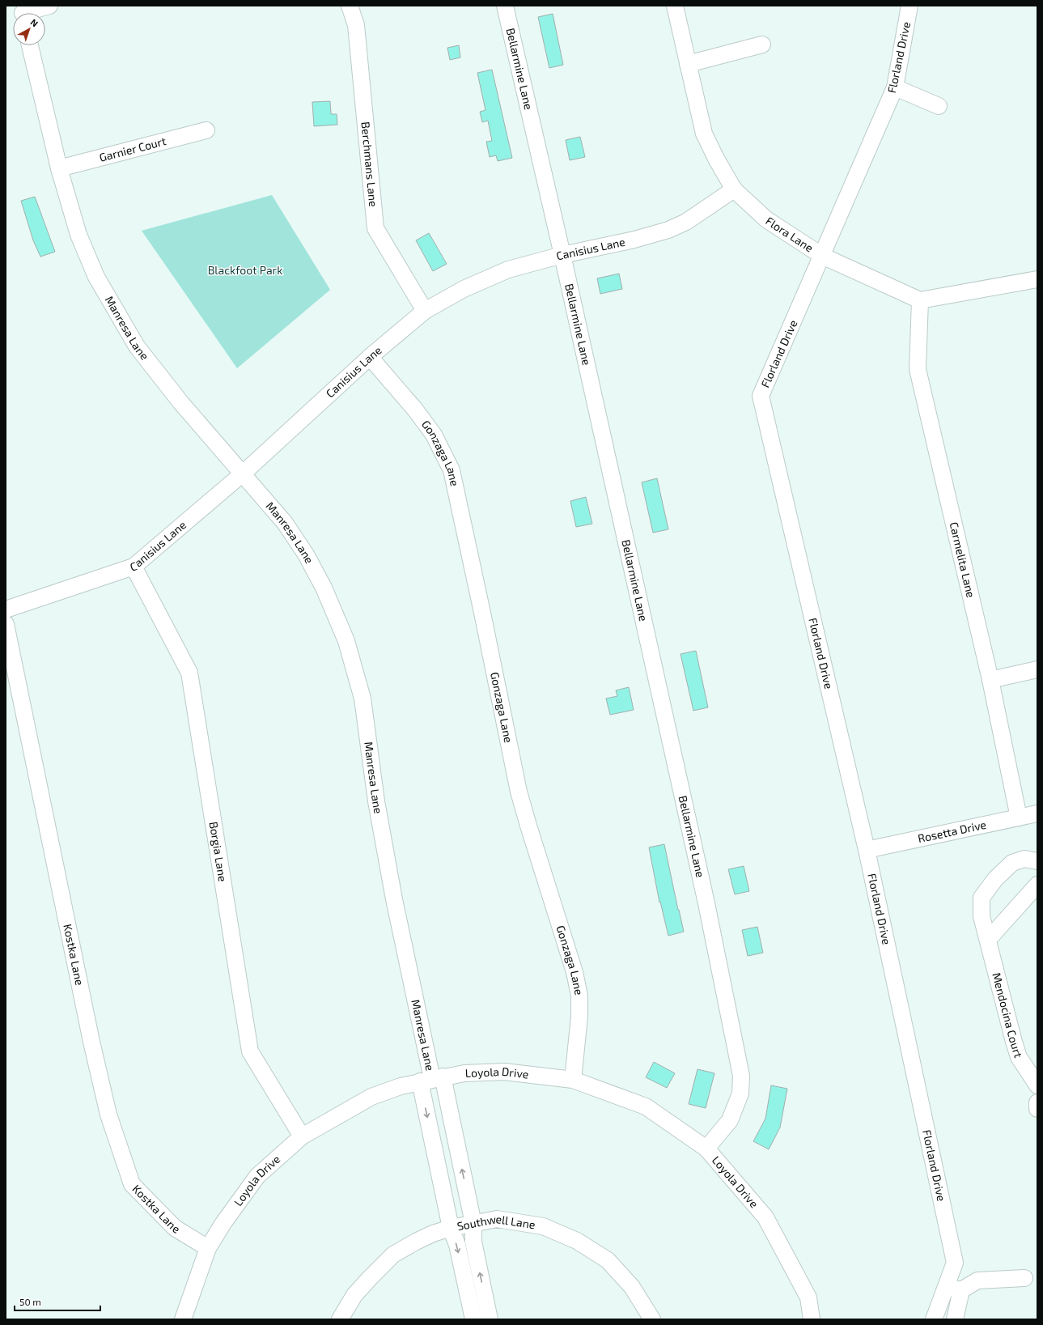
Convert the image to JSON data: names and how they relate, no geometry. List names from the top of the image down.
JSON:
{
  "streets": {
    "street": [
      "Florland Drive",
      "Bellarmine Lane",
      "Garnier Court",
      "Berchmans Lane",
      "Flora Lane",
      "Canisius Lane",
      "Manresa Lane",
      "Gonzaga Lane",
      "Carmelita Lane",
      "Rosetta Drive",
      "Borgia Lane",
      "Kostka Lane",
      "Mendocina Court",
      "Loyola Drive",
      "Southwell Lane"
    ]
  },
  "crossings": [
    ["Florland Drive", "Flora Lane"],
    ["Florland Drive", "Rosetta Drive"],
    ["Bellarmine Lane", "Canisius Lane"],
    ["Bellarmine Lane", "Loyola Drive"],
    ["Garnier Court", "Manresa Lane"],
    ["Berchmans Lane", "Canisius Lane"],
    ["Flora Lane", "Canisius Lane"],
    ["Flora Lane", "Carmelita Lane"],
    ["Canisius Lane", "Manresa Lane"],
    ["Canisius Lane", "Gonzaga Lane"],
    ["Canisius Lane", "Borgia Lane"],
    ["Manresa Lane", "Loyola Drive"],
    ["Manresa Lane", "Southwell Lane"],
    ["Gonzaga Lane", "Loyola Drive"],
    ["Carmelita Lane", "Rosetta Drive"],
    ["Borgia Lane", "Loyola Drive"],
    ["Kostka Lane", "Loyola Drive"]
  ],
  "parks": ["Blackfoot Park"],
  "scale_bar": "50 m",
  "north": "top right"
}
